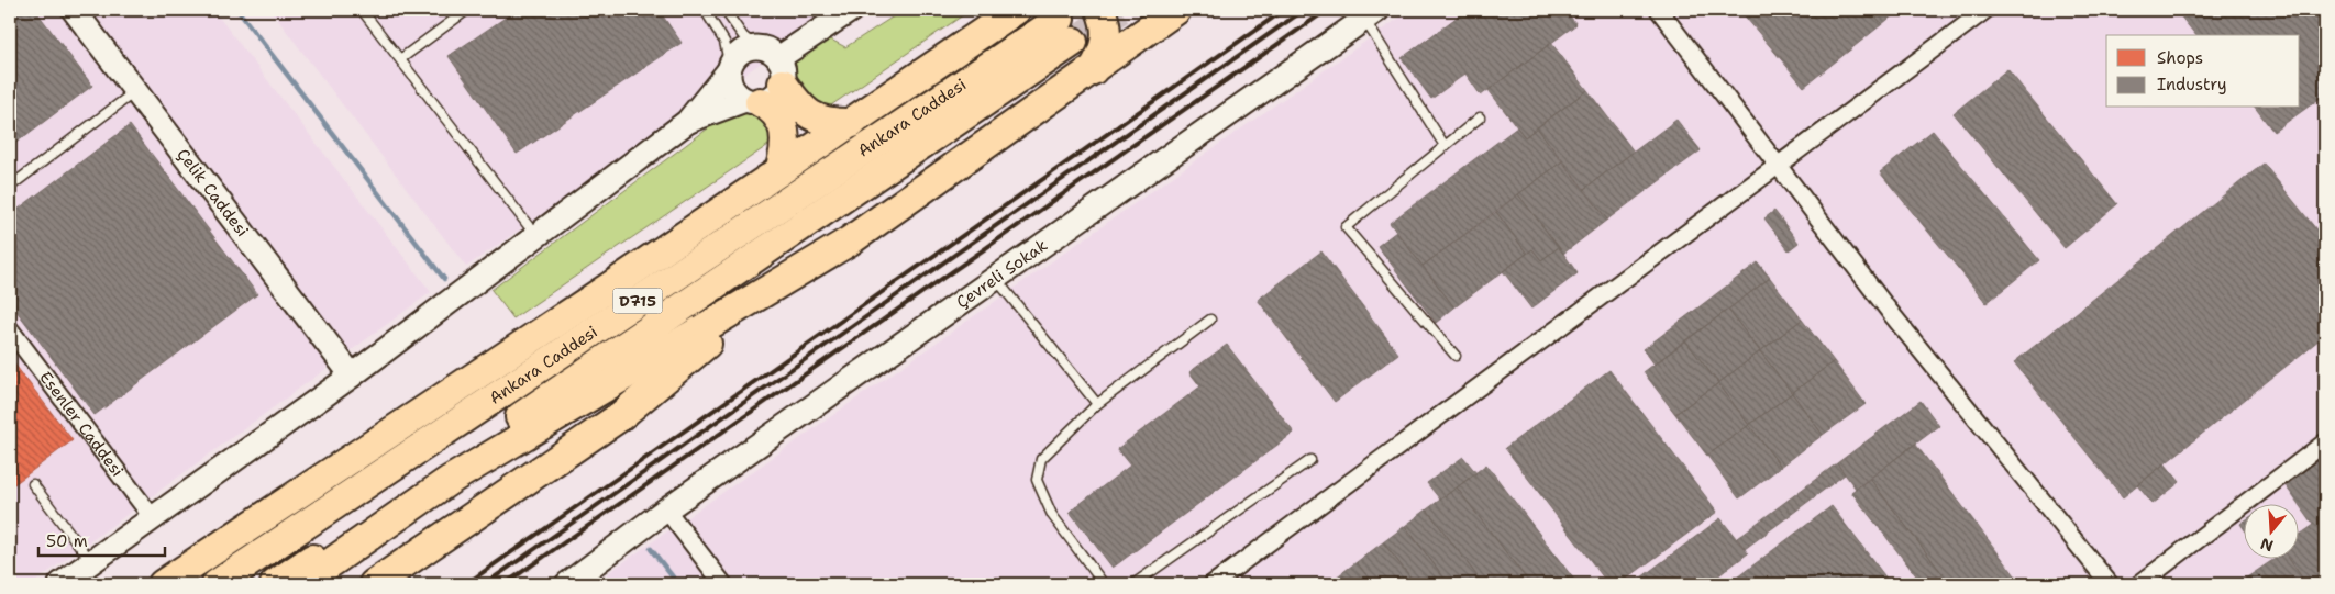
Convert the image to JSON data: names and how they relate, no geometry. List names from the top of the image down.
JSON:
{
  "streets": {
    "highway": ["Ankara Caddesi", "D715"],
    "street": ["Çelik Caddesi", "Çevreli Sokak", "Esenler Caddesi"]
  },
  "legend": ["Shops", "Industry"],
  "scale_bar": "50 m",
  "north": "bottom"
}
